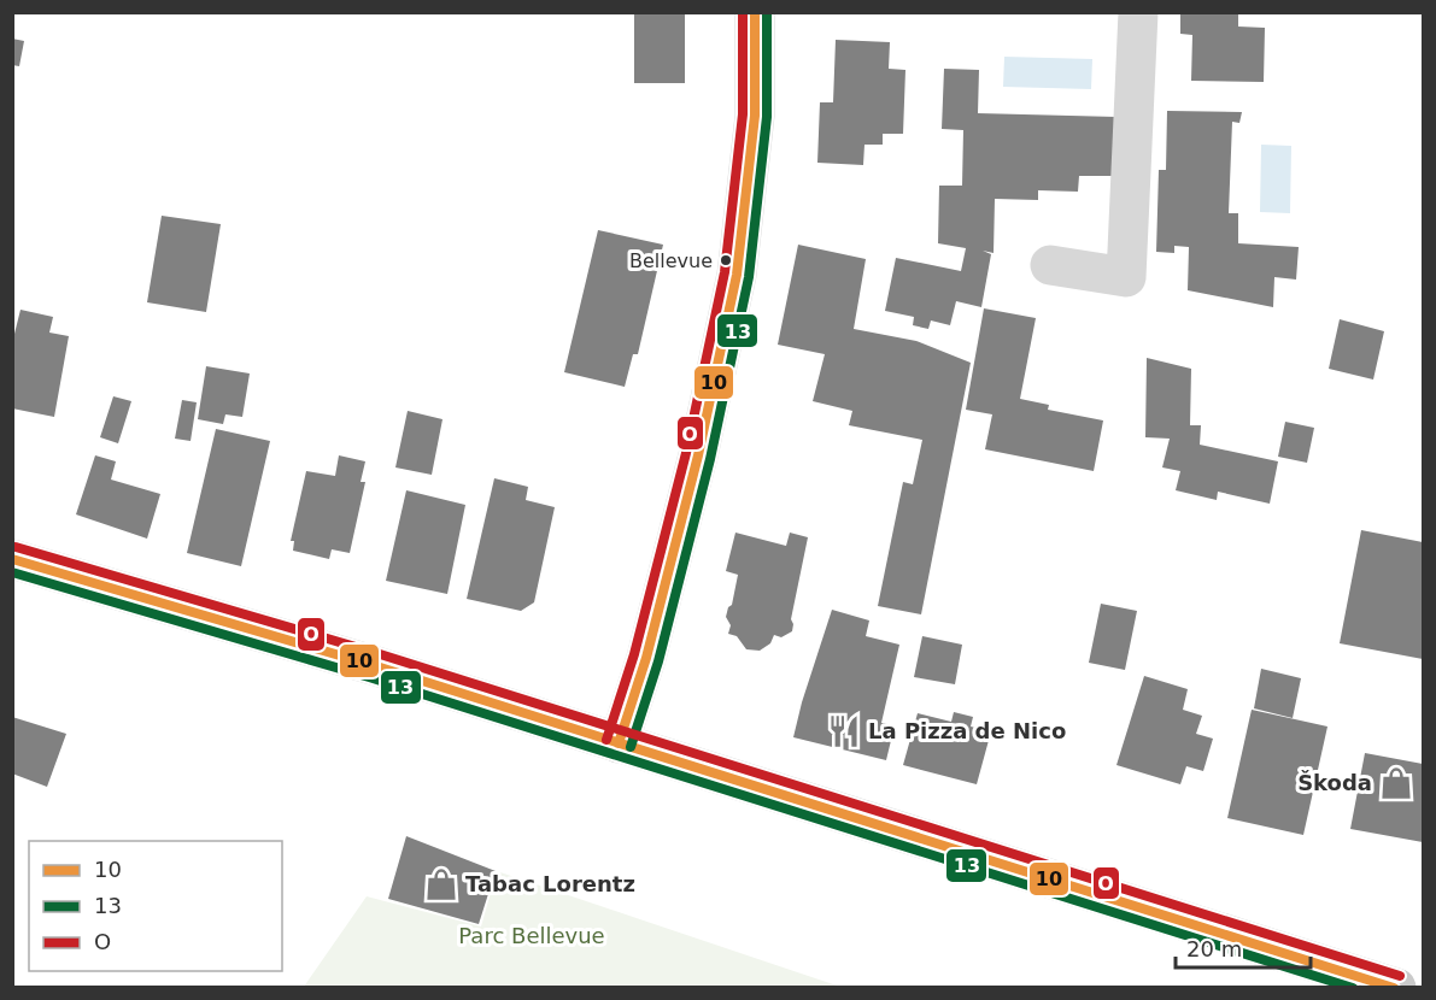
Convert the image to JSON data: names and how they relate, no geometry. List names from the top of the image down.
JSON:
{
  "parks": ["Parc Bellevue"],
  "places": {
    "other": ["Bellevue"],
    "restaurant": ["La Pizza de Nico"],
    "shop": ["Škoda", "Tabac Lorentz"]
  },
  "lines": ["transit line 10", "transit line 13", "transit line O"],
  "legend": ["10", "13", "O"],
  "scale_bar": "20 m"
}
